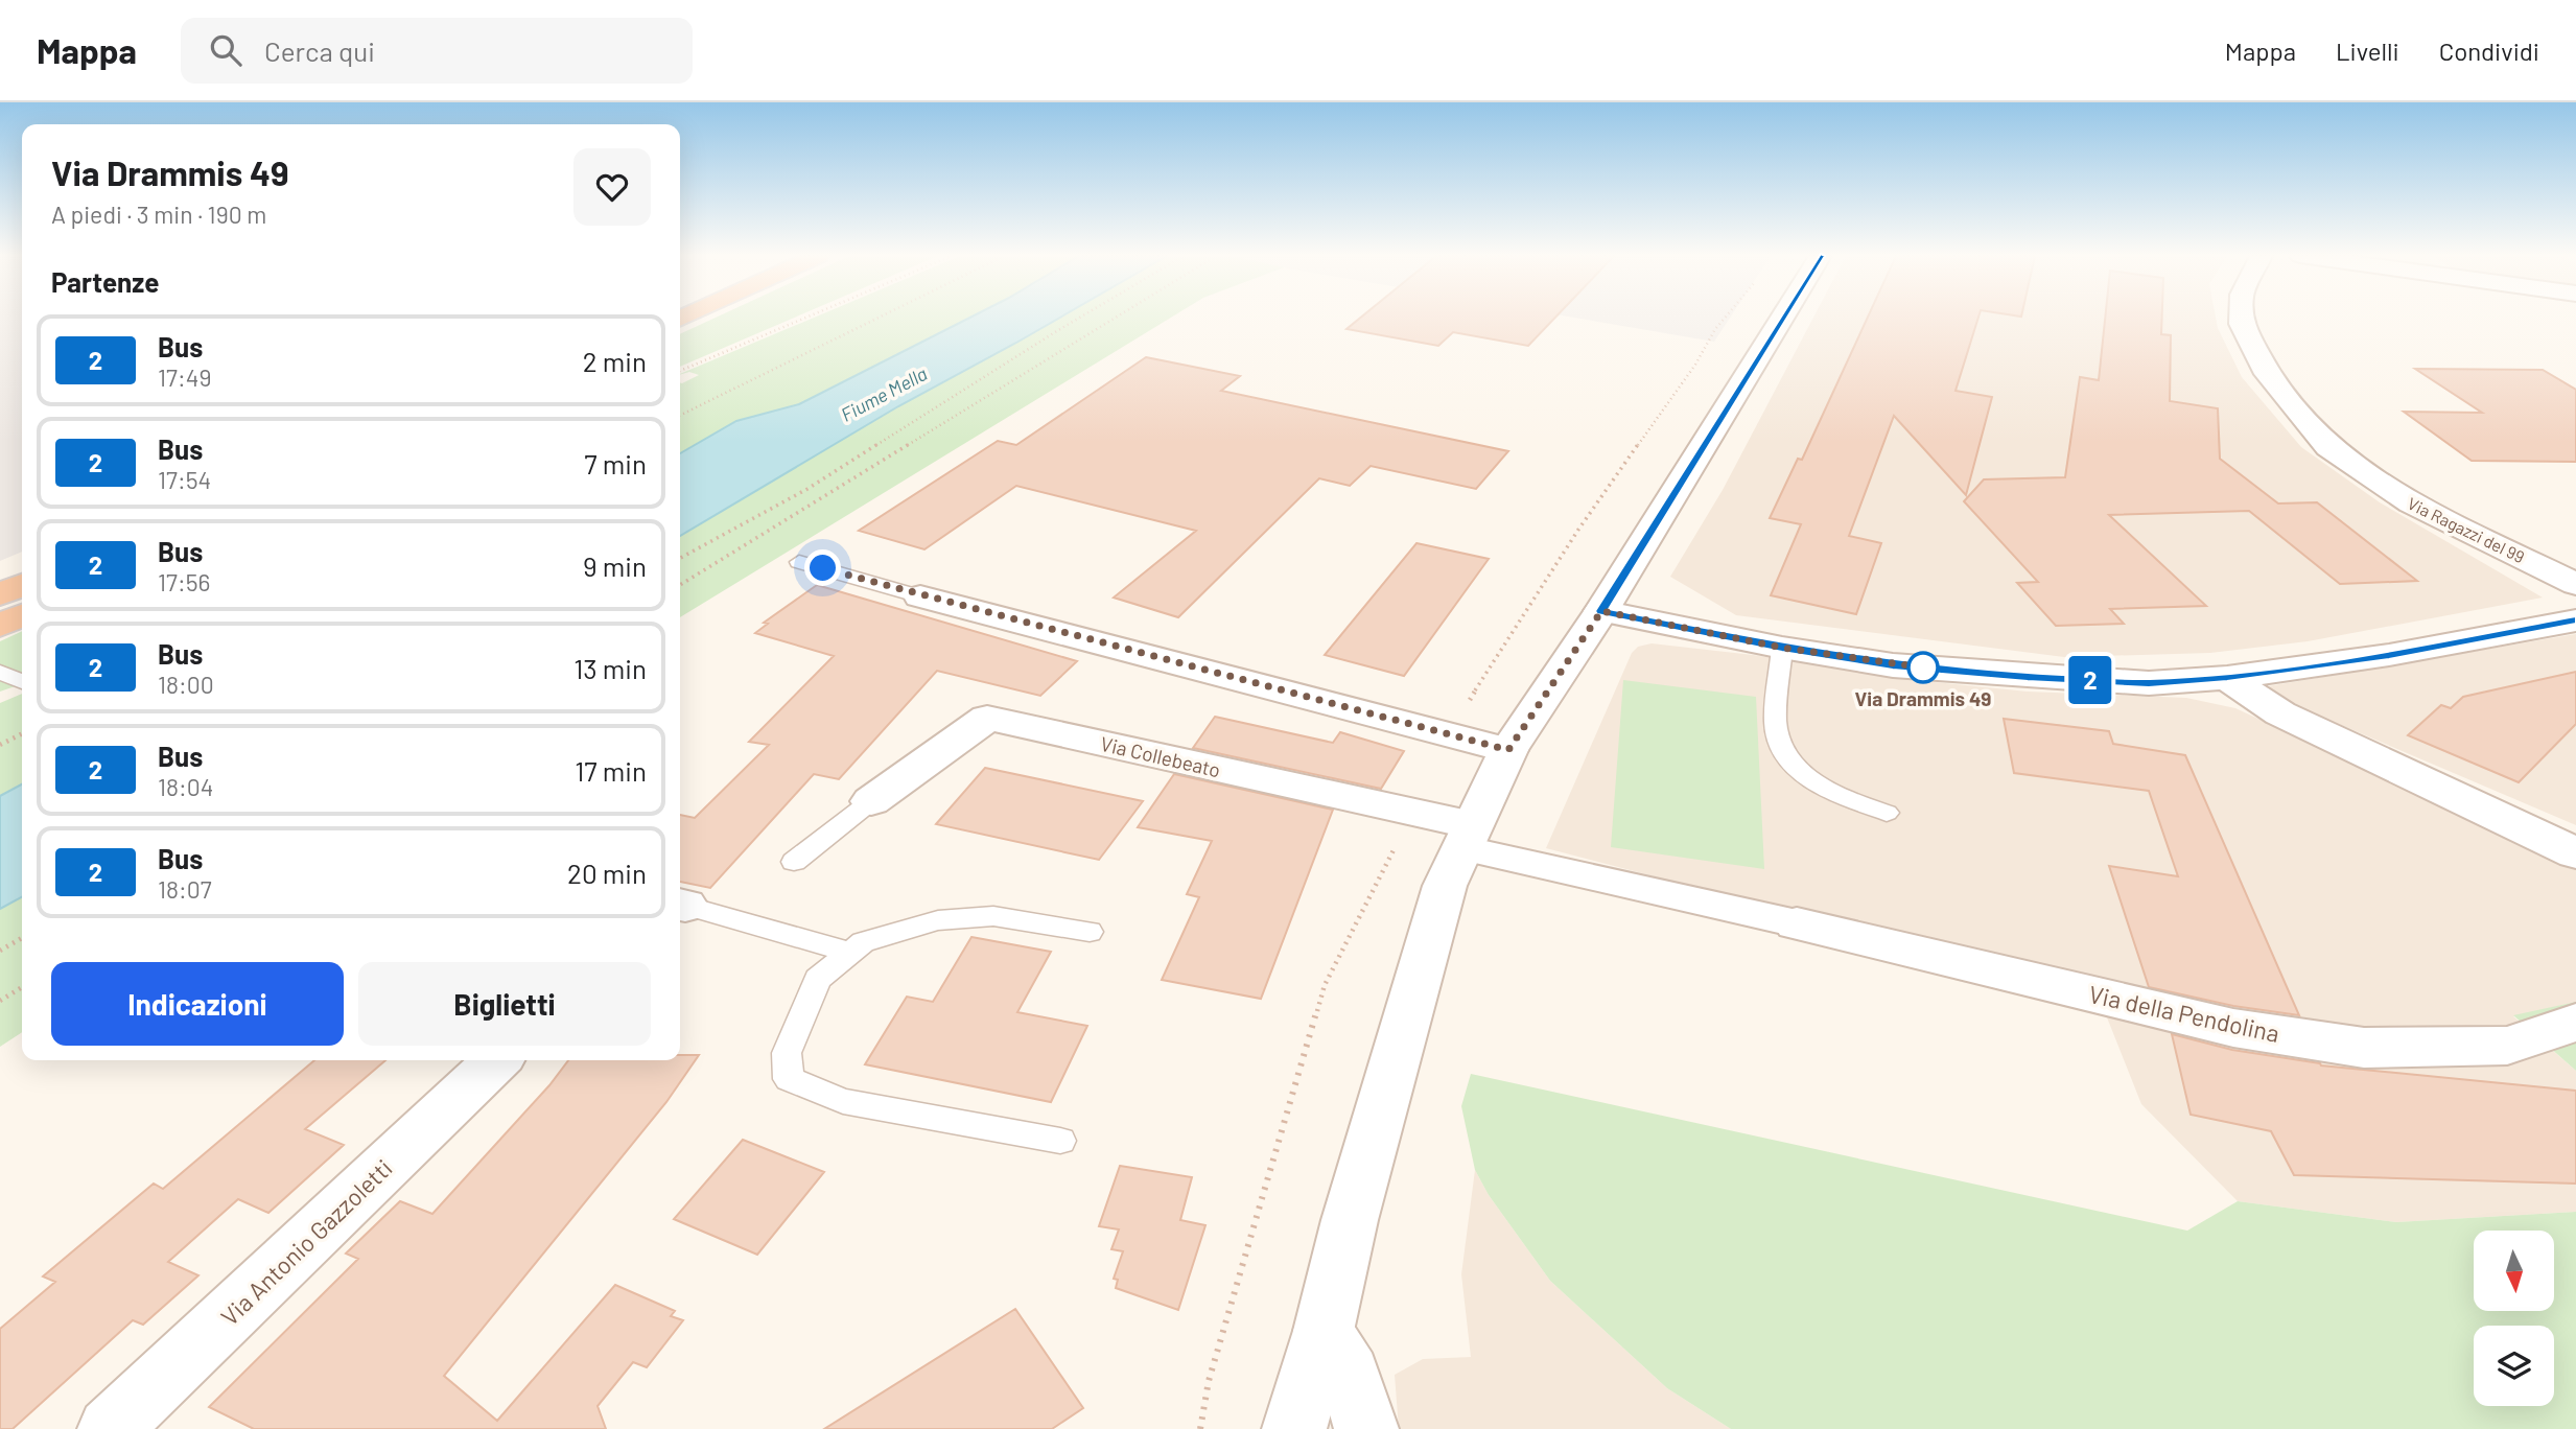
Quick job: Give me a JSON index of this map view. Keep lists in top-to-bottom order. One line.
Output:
{"streets":{"street":["Via Ragazzi del 99","Via Collebeato","Via della Pendolina","Via Antonio Gazzoletti"]},"water":["Fiume Mella"],"places":["Via Drammis 49"],"lines":["bus line 2"],"north":"bottom","page":{"header":"Mappa","search":"Cerca qui","nav":["Mappa","Livelli","Condividi"],"on_map":"2","heading":[["Via Drammis 49","A piedi · 3 min · 190 m"],"Partenze"],"list":[{"mark":"2","name":"Bus","note":"17:49","value":"2 min"},{"mark":"2","name":"Bus","note":"17:54","value":"7 min"},{"mark":"2","name":"Bus","note":"17:56","value":"9 min"},{"mark":"2","name":"Bus","note":"18:00","value":"13 min"},{"mark":"2","name":"Bus","note":"18:04","value":"17 min"},{"mark":"2","name":"Bus","note":"18:07","value":"20 min"}],"buttons":["Indicazioni","Biglietti"]}}
